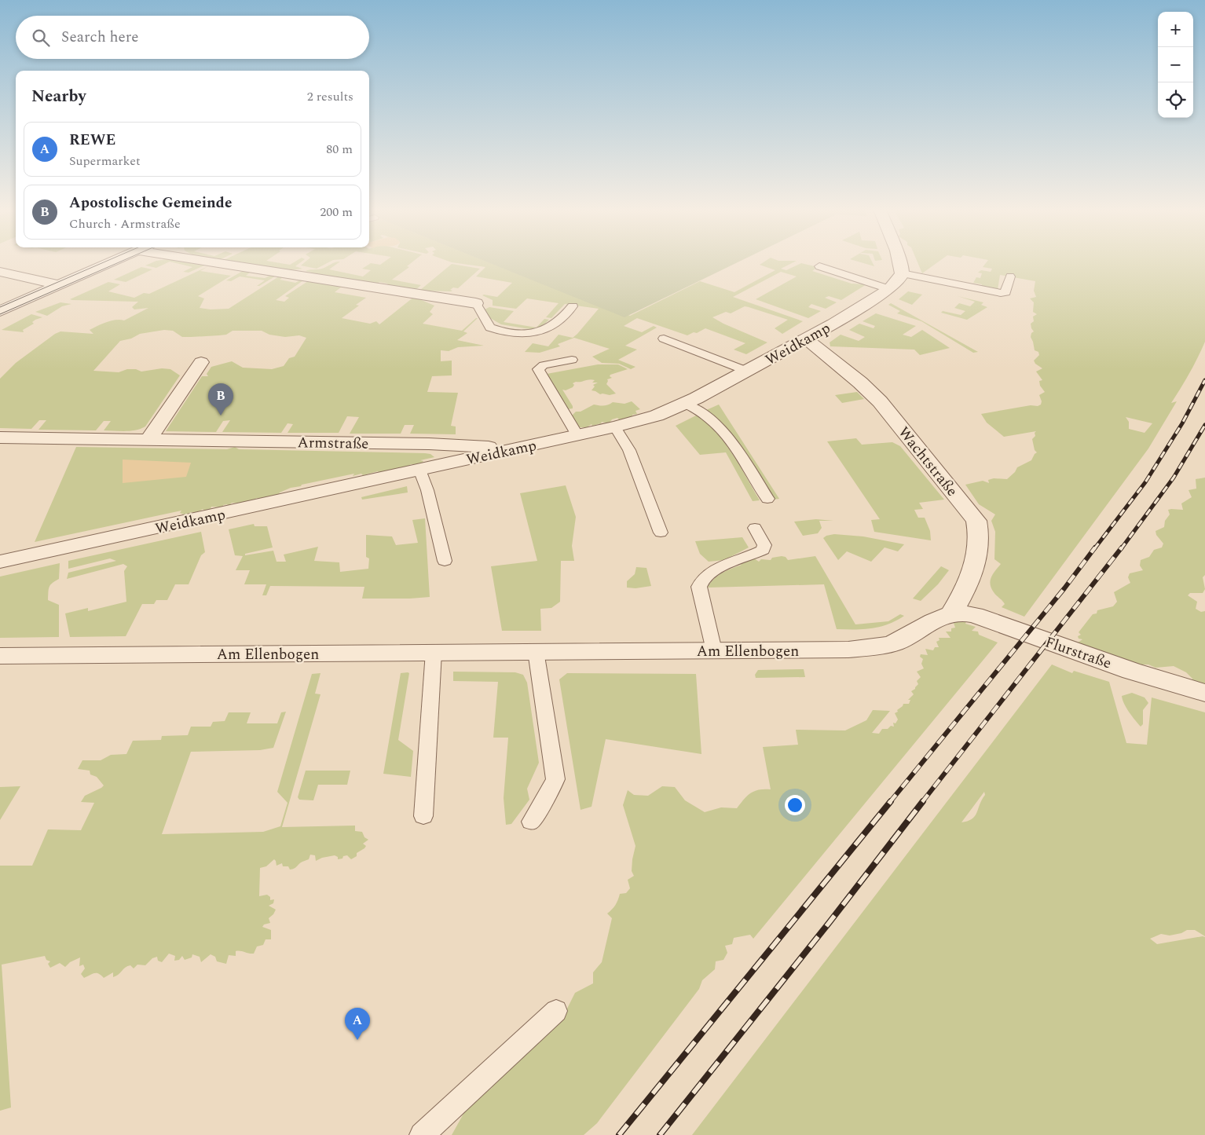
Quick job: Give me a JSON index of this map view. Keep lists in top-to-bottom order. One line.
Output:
{"streets":{"street":["Weidkamp","Armstraße","Wachtstraße","Am Ellenbogen","Flurstraße"]},"crossings":[["Weidkamp","Armstraße"],["Weidkamp","Wachtstraße"],["Wachtstraße","Am Ellenbogen"],["Wachtstraße","Flurstraße"],["Am Ellenbogen","Flurstraße"]],"page":{"map_buttons":["+","−"],"search":"Search here","heading":["Nearby","2 results"],"list":[{"mark":"A","name":"REWE","note":"Supermarket","value":"80 m"},{"mark":"B","name":"Apostolische Gemeinde","note":"Church · Armstraße","value":"200 m"}],"pins":["B","A"]}}
